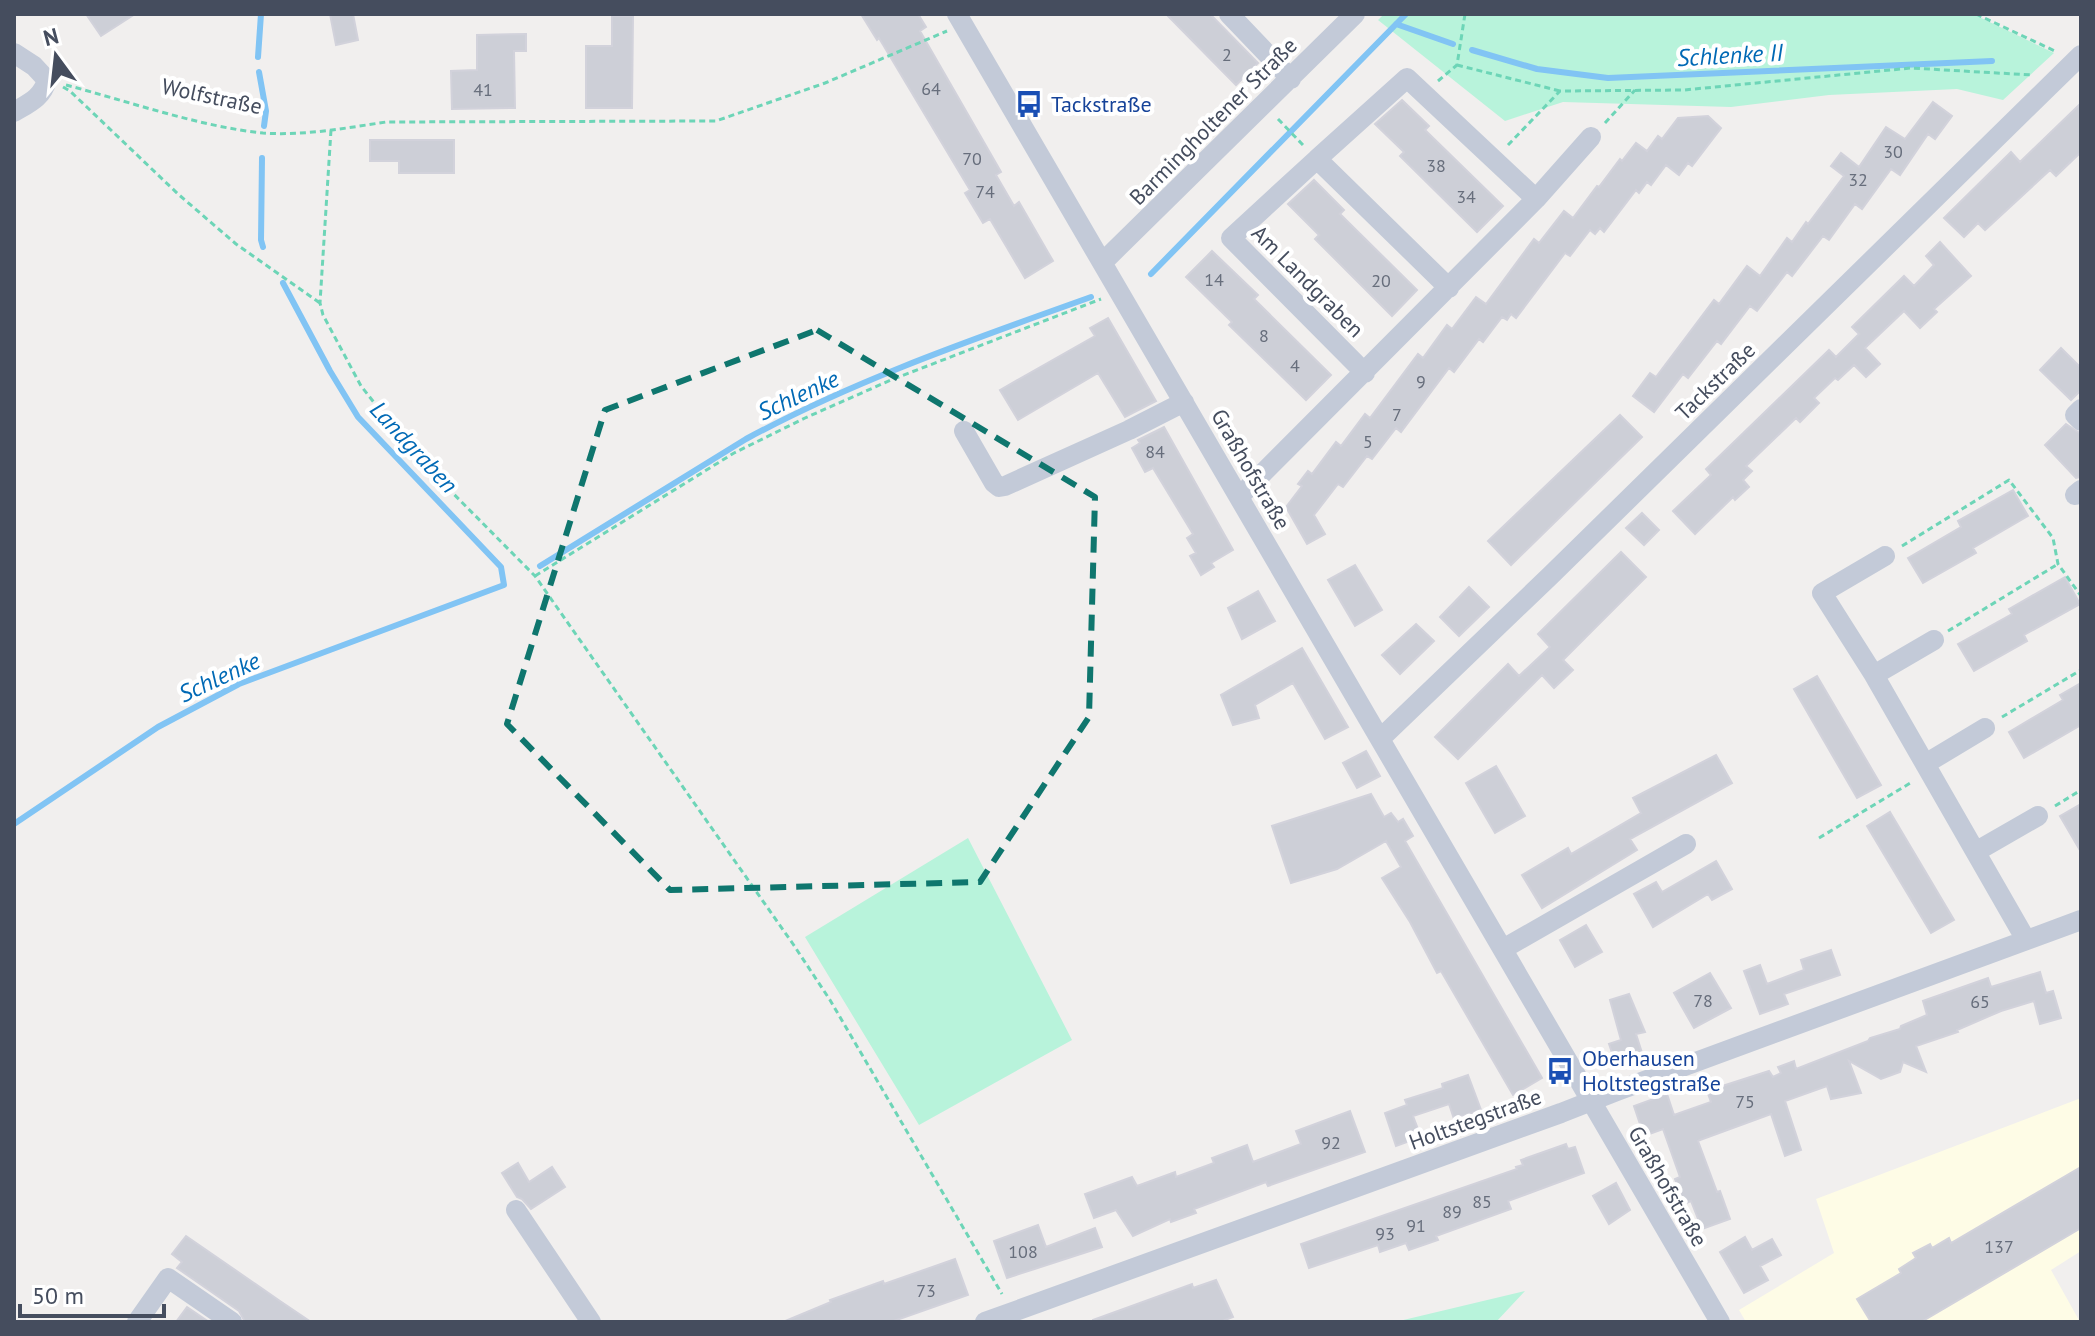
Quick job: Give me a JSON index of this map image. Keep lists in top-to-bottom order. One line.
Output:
{"streets":{"street":["Barmingholtener Straße","Am Landgraben","Tackstraße","Graßhofstraße","Holtstegstraße"],"path":["Wolfstraße"]},"crossings":[["Wolfstraße","Graßhofstraße"],["Barmingholtener Straße","Graßhofstraße"],["Am Landgraben","Graßhofstraße"],["Tackstraße","Graßhofstraße"],["Graßhofstraße","Holtstegstraße"]],"water":["Schlenke II","Schlenke","Landgraben"],"places":{"bus stop":["Tackstraße","Oberhausen Holtstegstraße"]},"house_numbers":["2","64","41","30","70","38","32","74","34","14","20","8","4","9","7","5","84","78","65","75","92","85","89","91","93","137","108","73"],"scale_bar":"50 m","north":"top"}
